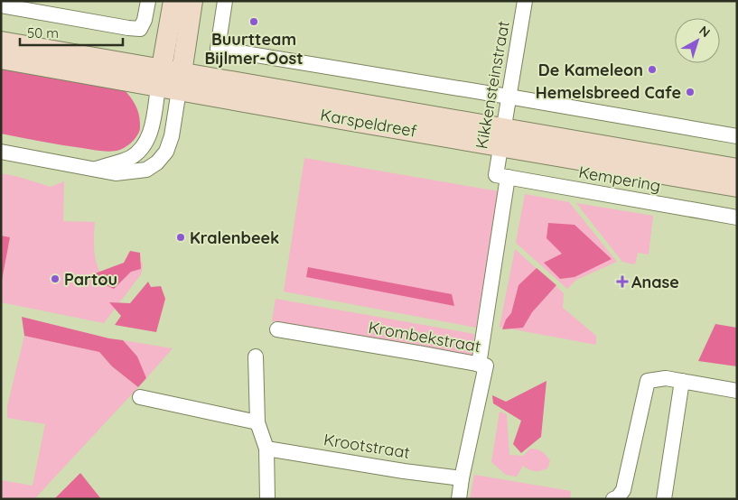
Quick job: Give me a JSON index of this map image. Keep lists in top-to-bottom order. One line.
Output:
{"streets":{"street":["Kikkensteinstraat","Karspeldreef","Kempering","Krombekstraat","Krootstraat"]},"crossings":[["Kikkensteinstraat","Karspeldreef"],["Kikkensteinstraat","Kempering"],["Kikkensteinstraat","Krombekstraat"],["Krombekstraat","Krootstraat"]],"places":{"other":["Buurtteam Bijlmer-Oost","De Kameleon","Hemelsbreed Cafe","Kralenbeek","Partou"],"health":["Anase"]},"scale_bar":"50 m","north":"top right"}
